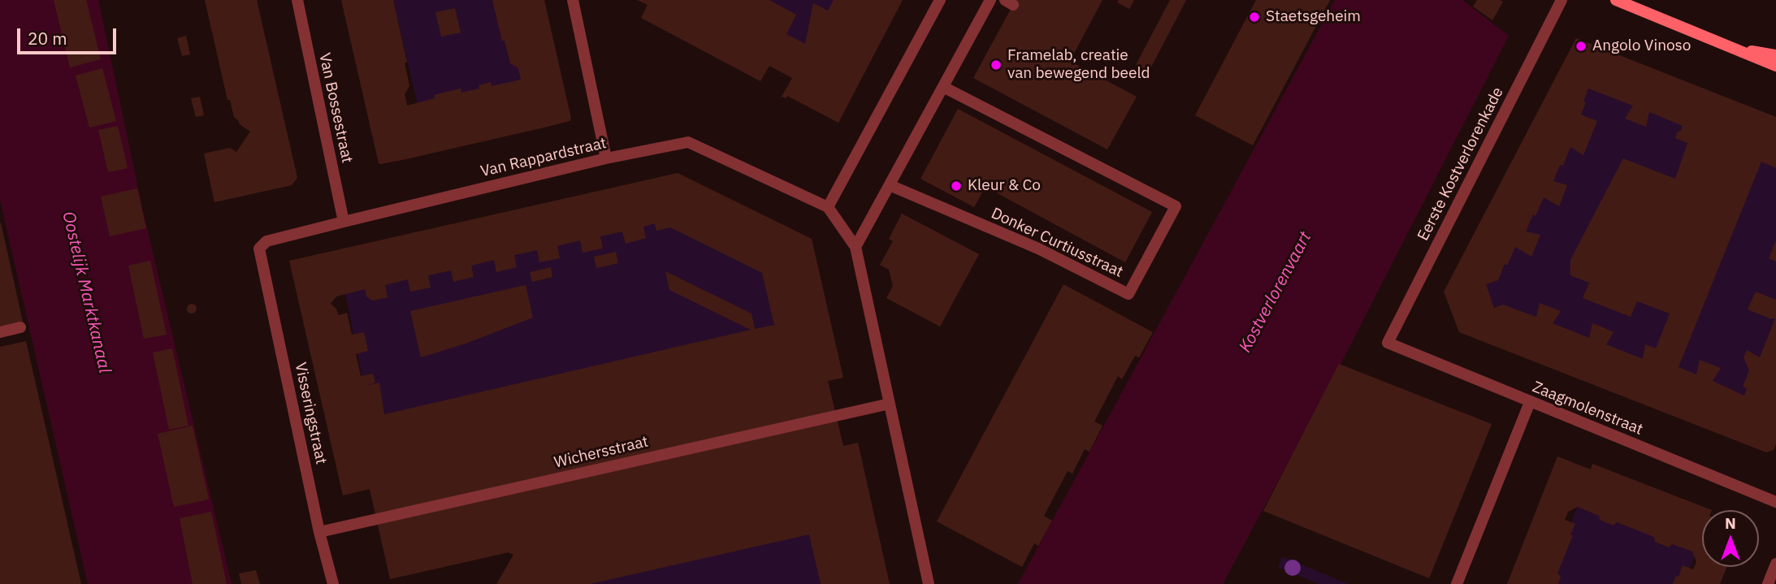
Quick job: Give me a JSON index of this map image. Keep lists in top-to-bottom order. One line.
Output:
{"streets":{"street":["Van Bossestraat","Van Rappardstraat","Eerste Kostverlorenkade","Donker Curtiusstraat","Zaagmolenstraat","Visseringstraat","Wichersstraat"]},"crossings":[["Van Bossestraat","Van Rappardstraat"],["Van Rappardstraat","Visseringstraat"],["Eerste Kostverlorenkade","Zaagmolenstraat"],["Visseringstraat","Wichersstraat"]],"water":["Oostelijk Marktkanaal","Kostverlorenvaart"],"places":["Staetsgeheim","Angolo Vinoso","Framelab, creatie van bewegend beeld","Kleur & Co"],"scale_bar":"20 m","north":"top"}
